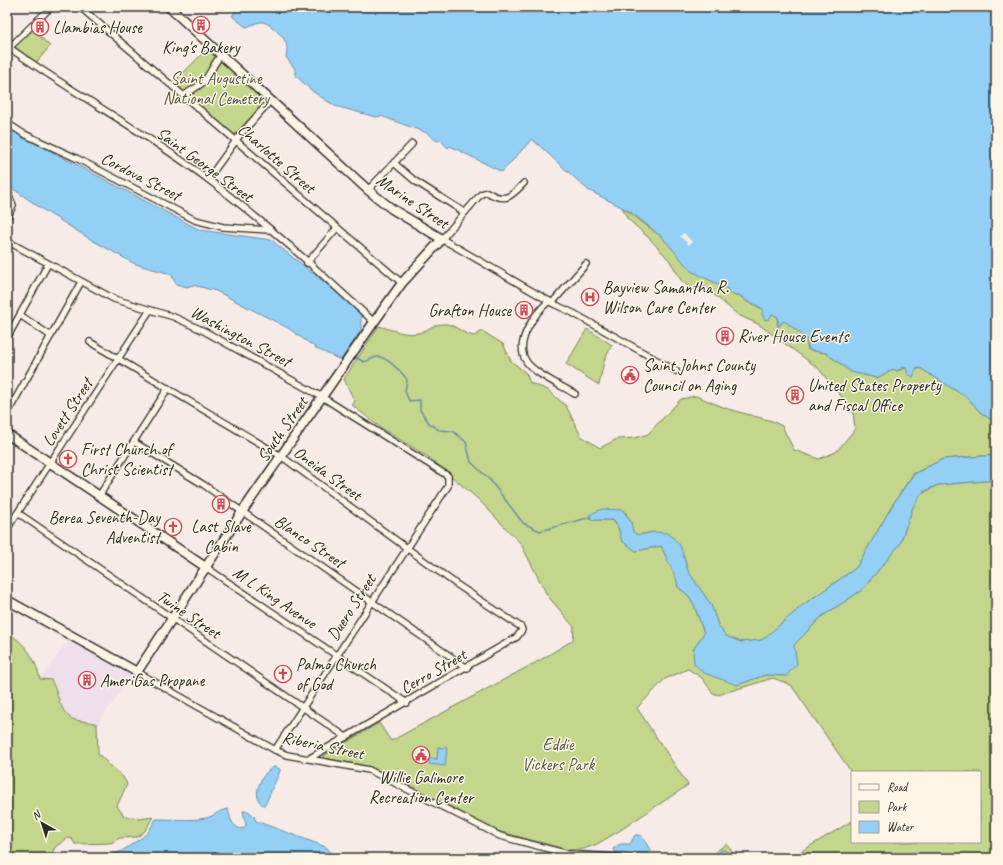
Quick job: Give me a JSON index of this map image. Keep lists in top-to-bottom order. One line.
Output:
{"streets":{"street":["Charlotte Street","Saint George Street","Cordova Street","Marine Street","Washington Street","Lovett Street","South Street","Oneida Street","Blanco Street","M L King Avenue","Duero Street","Twine Street","Cerro Street","Riberia Street"]},"crossings":[["Charlotte Street","South Street"],["Saint George Street","Cordova Street"],["Saint George Street","South Street"],["Marine Street","South Street"],["Washington Street","Lovett Street"],["Washington Street","South Street"],["Washington Street","Duero Street"],["Lovett Street","Oneida Street"],["Lovett Street","Twine Street"],["South Street","Oneida Street"],["South Street","Blanco Street"],["South Street","M L King Avenue"],["South Street","Twine Street"],["South Street","Riberia Street"],["Oneida Street","Duero Street"],["Oneida Street","Cerro Street"],["Blanco Street","Duero Street"],["Blanco Street","Cerro Street"],["M L King Avenue","Duero Street"],["M L King Avenue","Cerro Street"],["Duero Street","Twine Street"],["Duero Street","Riberia Street"],["Twine Street","Cerro Street"],["Cerro Street","Riberia Street"]],"parks":["Saint Augustine National Cemetery","Eddie Vickers Park"],"places":{"building":["King's Bakery","Llambias House","Grafton House","River House Events","United States Property and Fiscal Office","Last Slave Cabin","AmeriGas Propane"],"hospital":["Bayview Samantha R. Wilson Care Center"],"public building":["Saint Johns County Council on Aging","Willie Galimore Recreation Center"],"church":["First Church of Christ Scientist","Berea Seventh-Day Adventist","Palmo Church of God"]},"legend":["Road","Park","Water"],"north":"top left"}
